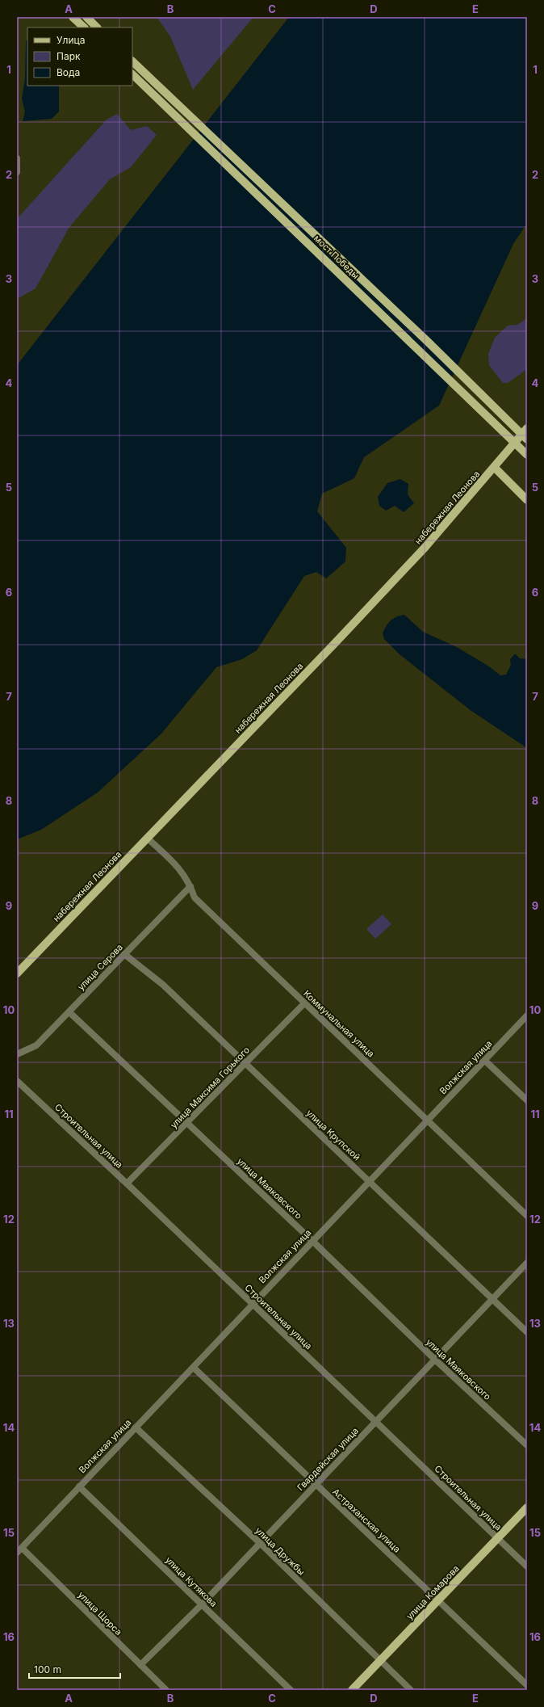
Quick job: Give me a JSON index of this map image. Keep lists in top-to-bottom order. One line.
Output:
{"streets":{"main road":["мост Победы","набережная Леонова","улица Комарова"],"street":["улица Серова","Коммунальная улица","Волжская улица","улица Максима Горького","улица Крупской","Строительная улица","улица Маяковского","Гвардейская улица","Астраханская улица","улица Дружбы","улица Кутякова","улица Щорса"]},"crossings":[["набережная Леонова","Коммунальная улица"],["улица Серова","Коммунальная улица"],["улица Серова","улица Крупской"],["улица Серова","улица Маяковского"],["Коммунальная улица","Волжская улица"],["Коммунальная улица","улица Максима Горького"],["Волжская улица","улица Крупской"],["Волжская улица","Строительная улица"],["Волжская улица","улица Маяковского"],["Волжская улица","Астраханская улица"],["Волжская улица","улица Дружбы"],["Волжская улица","улица Кутякова"],["Волжская улица","улица Щорса"],["улица Максима Горького","улица Крупской"],["улица Максима Горького","Строительная улица"],["улица Максима Горького","улица Маяковского"],["улица Крупской","Гвардейская улица"],["Строительная улица","Гвардейская улица"],["Строительная улица","улица Комарова"],["улица Маяковского","Гвардейская улица"],["Гвардейская улица","Астраханская улица"],["Гвардейская улица","улица Дружбы"],["Гвардейская улица","улица Кутякова"],["Гвардейская улица","улица Щорса"],["Астраханская улица","улица Комарова"],["улица Дружбы","улица Комарова"]],"legend":["Улица","Парк","Вода"],"scale_bar":"100 m","grid":{"columns":["A","B","C","D","E"],"rows":["1","2","3","4","5","6","7","8","9","10","11","12","13","14","15","16"]}}
